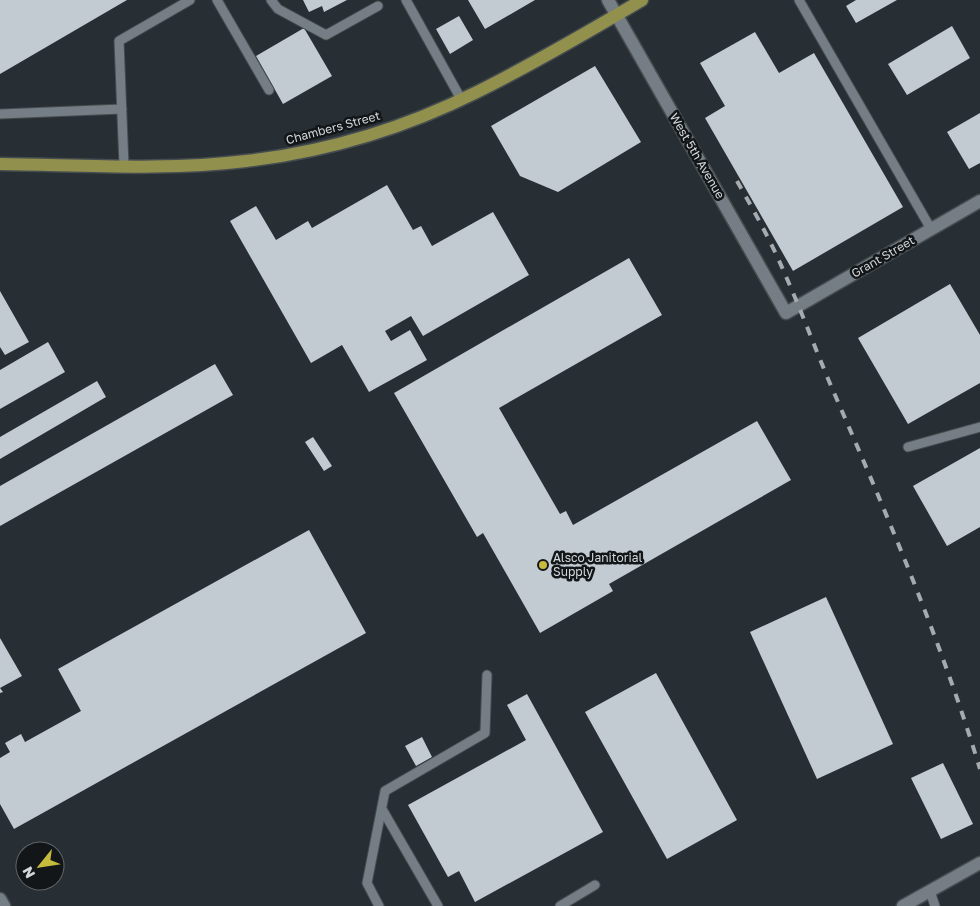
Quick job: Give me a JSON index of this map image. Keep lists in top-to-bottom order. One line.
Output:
{"streets":{"main road":["Chambers Street"],"street":["West 5th Avenue","Grant Street"]},"crossings":[["Chambers Street","West 5th Avenue"],["West 5th Avenue","Grant Street"]],"places":["Alsco Janitorial Supply"],"north":"bottom left"}
